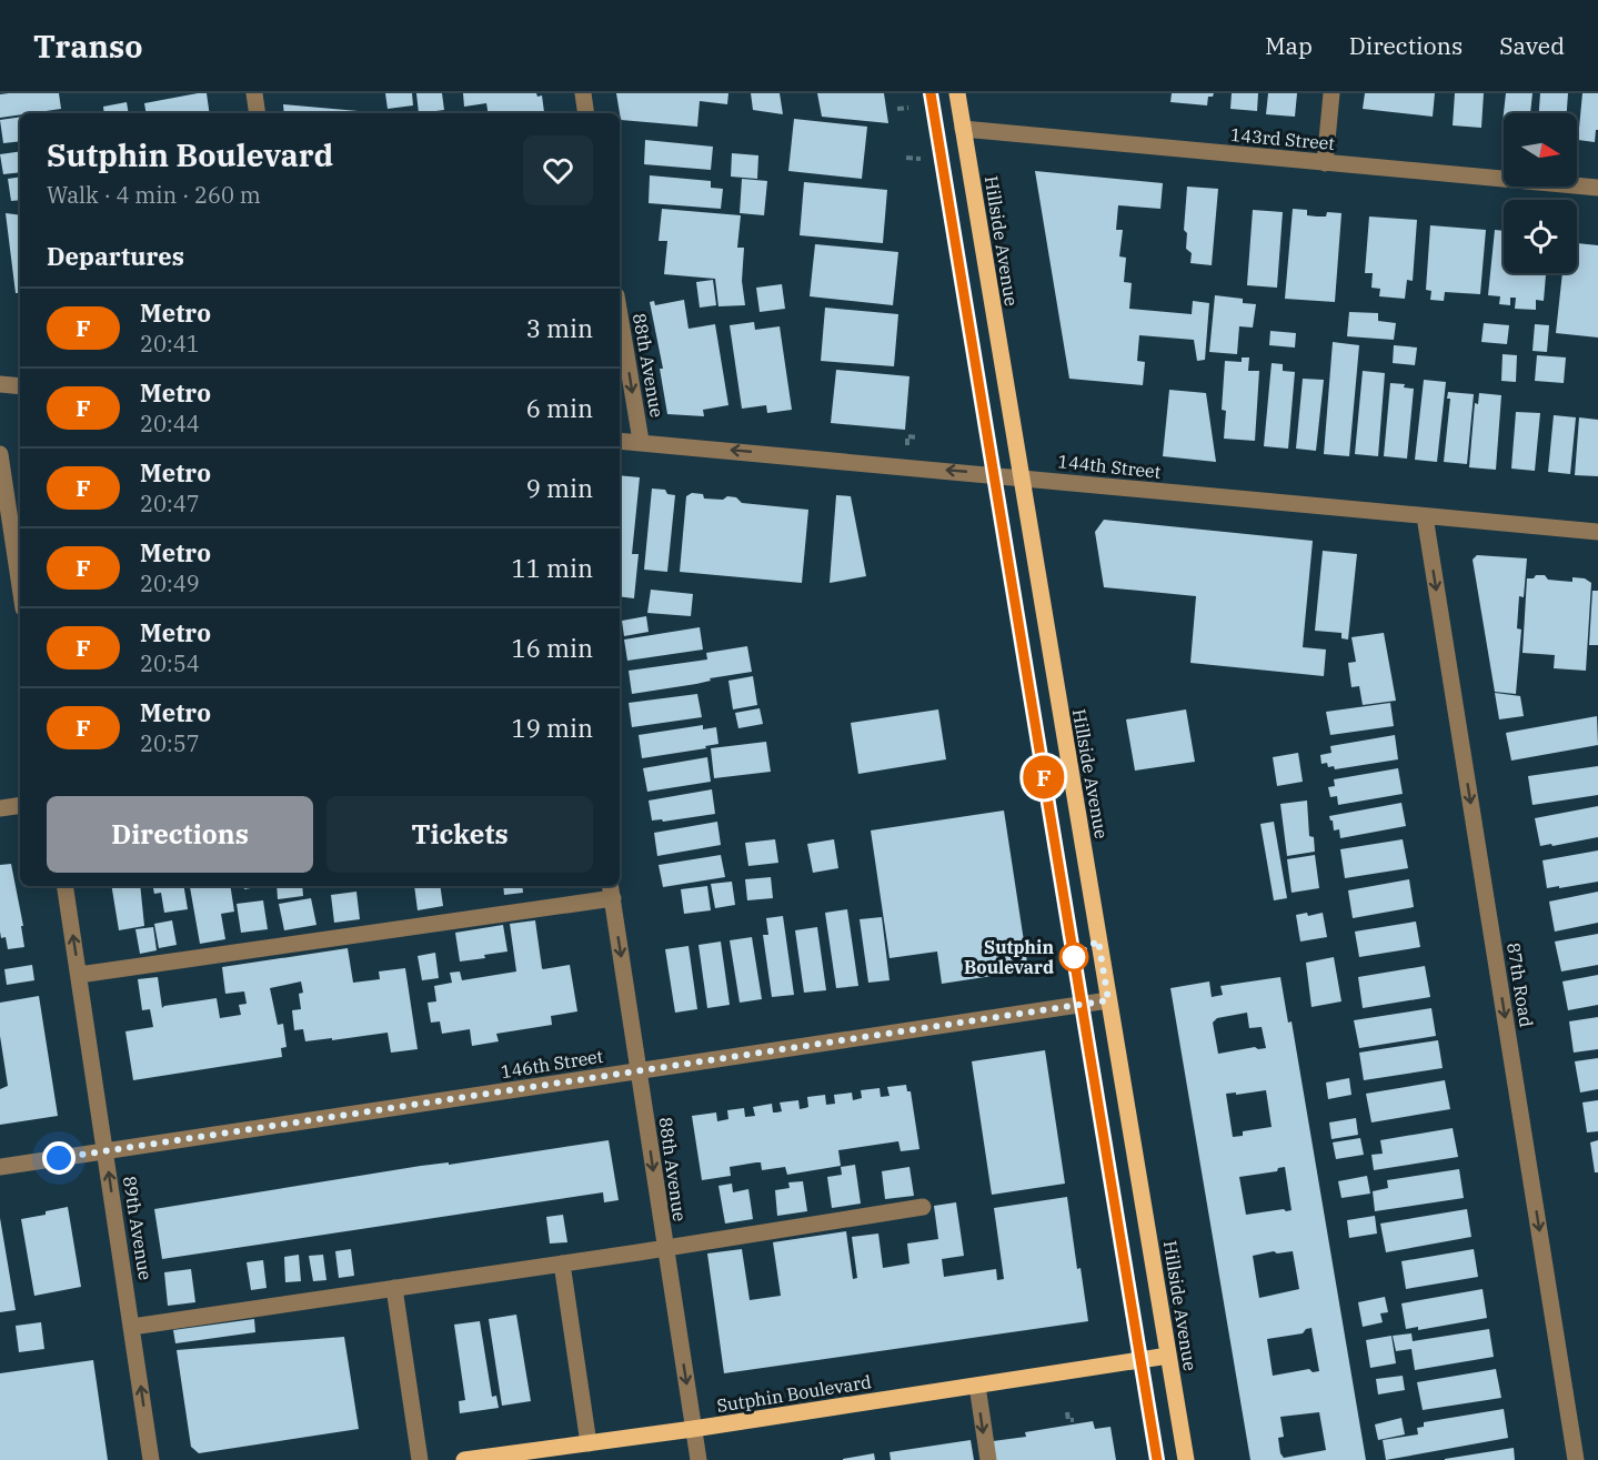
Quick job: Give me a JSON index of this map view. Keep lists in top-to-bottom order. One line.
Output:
{"streets":{"main road":["Hillside Avenue","Sutphin Boulevard"],"street":["143rd Street","88th Avenue","144th Street","87th Road","146th Street","89th Avenue"]},"crossings":[["143rd Street","Hillside Avenue"],["Hillside Avenue","144th Street"],["Hillside Avenue","146th Street"],["Hillside Avenue","Sutphin Boulevard"],["88th Avenue","144th Street"],["88th Avenue","146th Street"],["88th Avenue","Sutphin Boulevard"],["144th Street","87th Road"],["146th Street","89th Avenue"]],"one_way":["88th Avenue","144th Street","87th Road","89th Avenue"],"places":["Sutphin Boulevard"],"lines":["metro line F"],"north":"right","page":{"header":"Transo","nav":["Map","Directions","Saved"],"on_map":"F","heading":[["Sutphin Boulevard","Walk · 4 min · 260 m"],"Departures"],"list":[{"mark":"F","name":"Metro","note":"20:41","value":"3 min"},{"mark":"F","name":"Metro","note":"20:44","value":"6 min"},{"mark":"F","name":"Metro","note":"20:47","value":"9 min"},{"mark":"F","name":"Metro","note":"20:49","value":"11 min"},{"mark":"F","name":"Metro","note":"20:54","value":"16 min"},{"mark":"F","name":"Metro","note":"20:57","value":"19 min"}],"buttons":["Directions","Tickets"]}}
